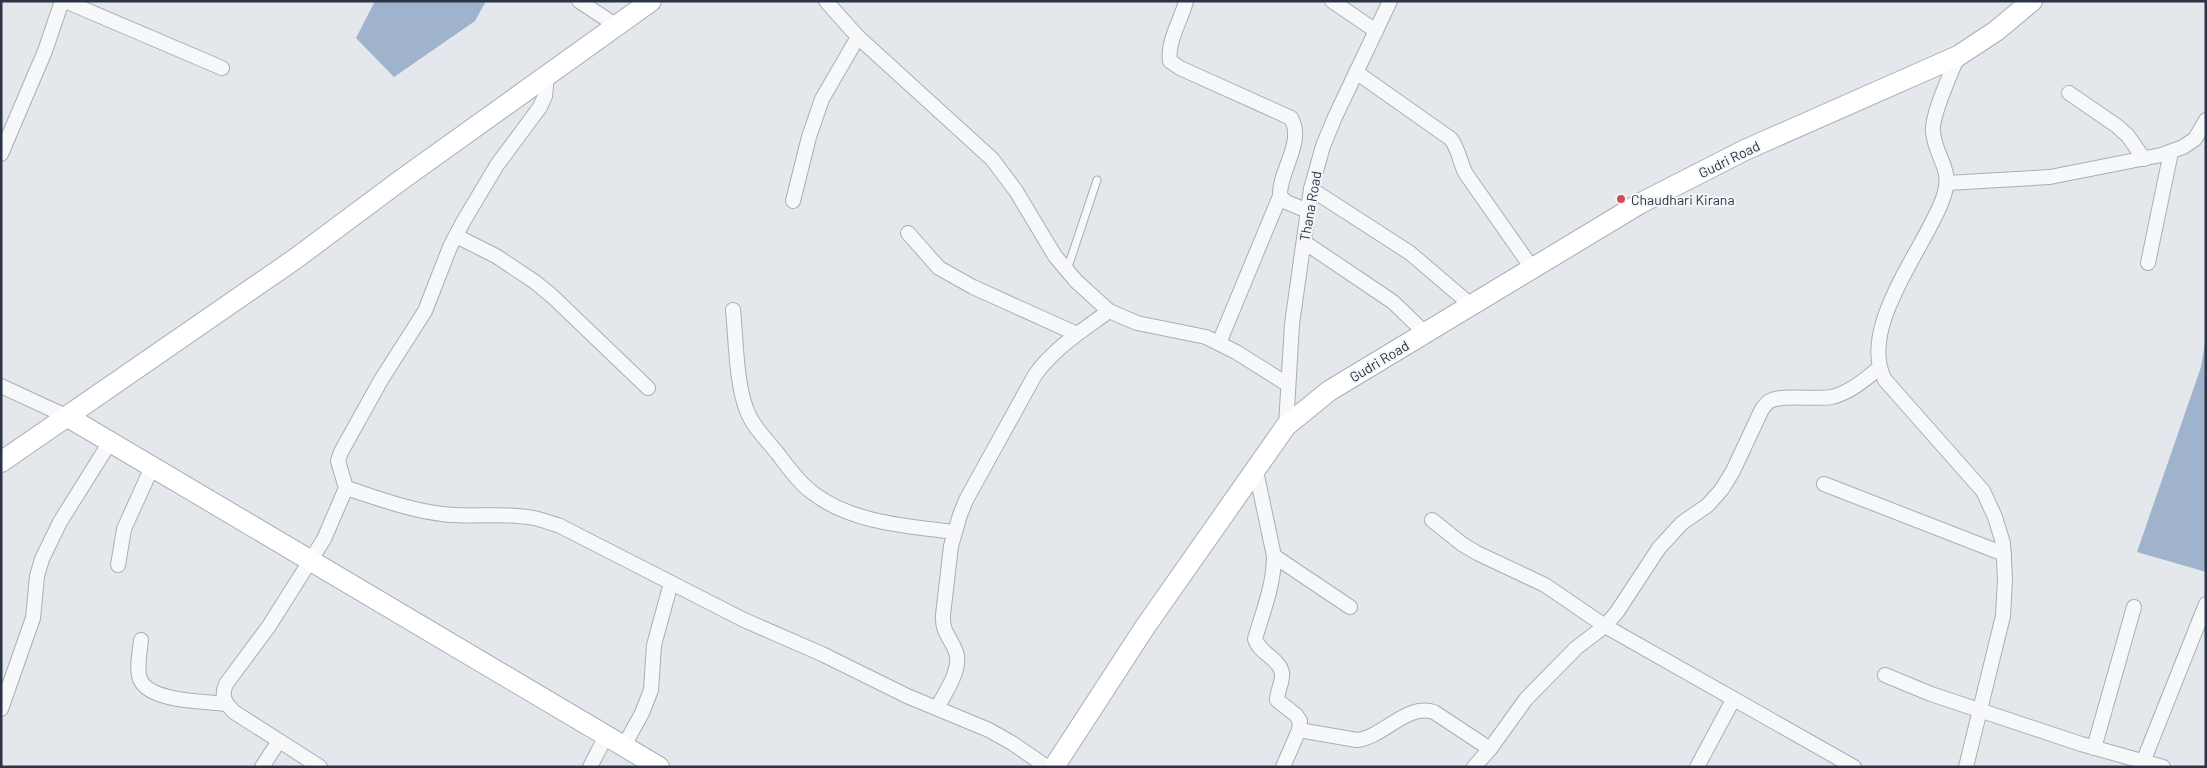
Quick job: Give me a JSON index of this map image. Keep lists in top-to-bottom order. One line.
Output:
{"streets":{"main road":["Gudri Road"],"street":["Thana Road"]},"crossings":[["Gudri Road","Thana Road"]],"places":["Chaudhari Kirana"]}
